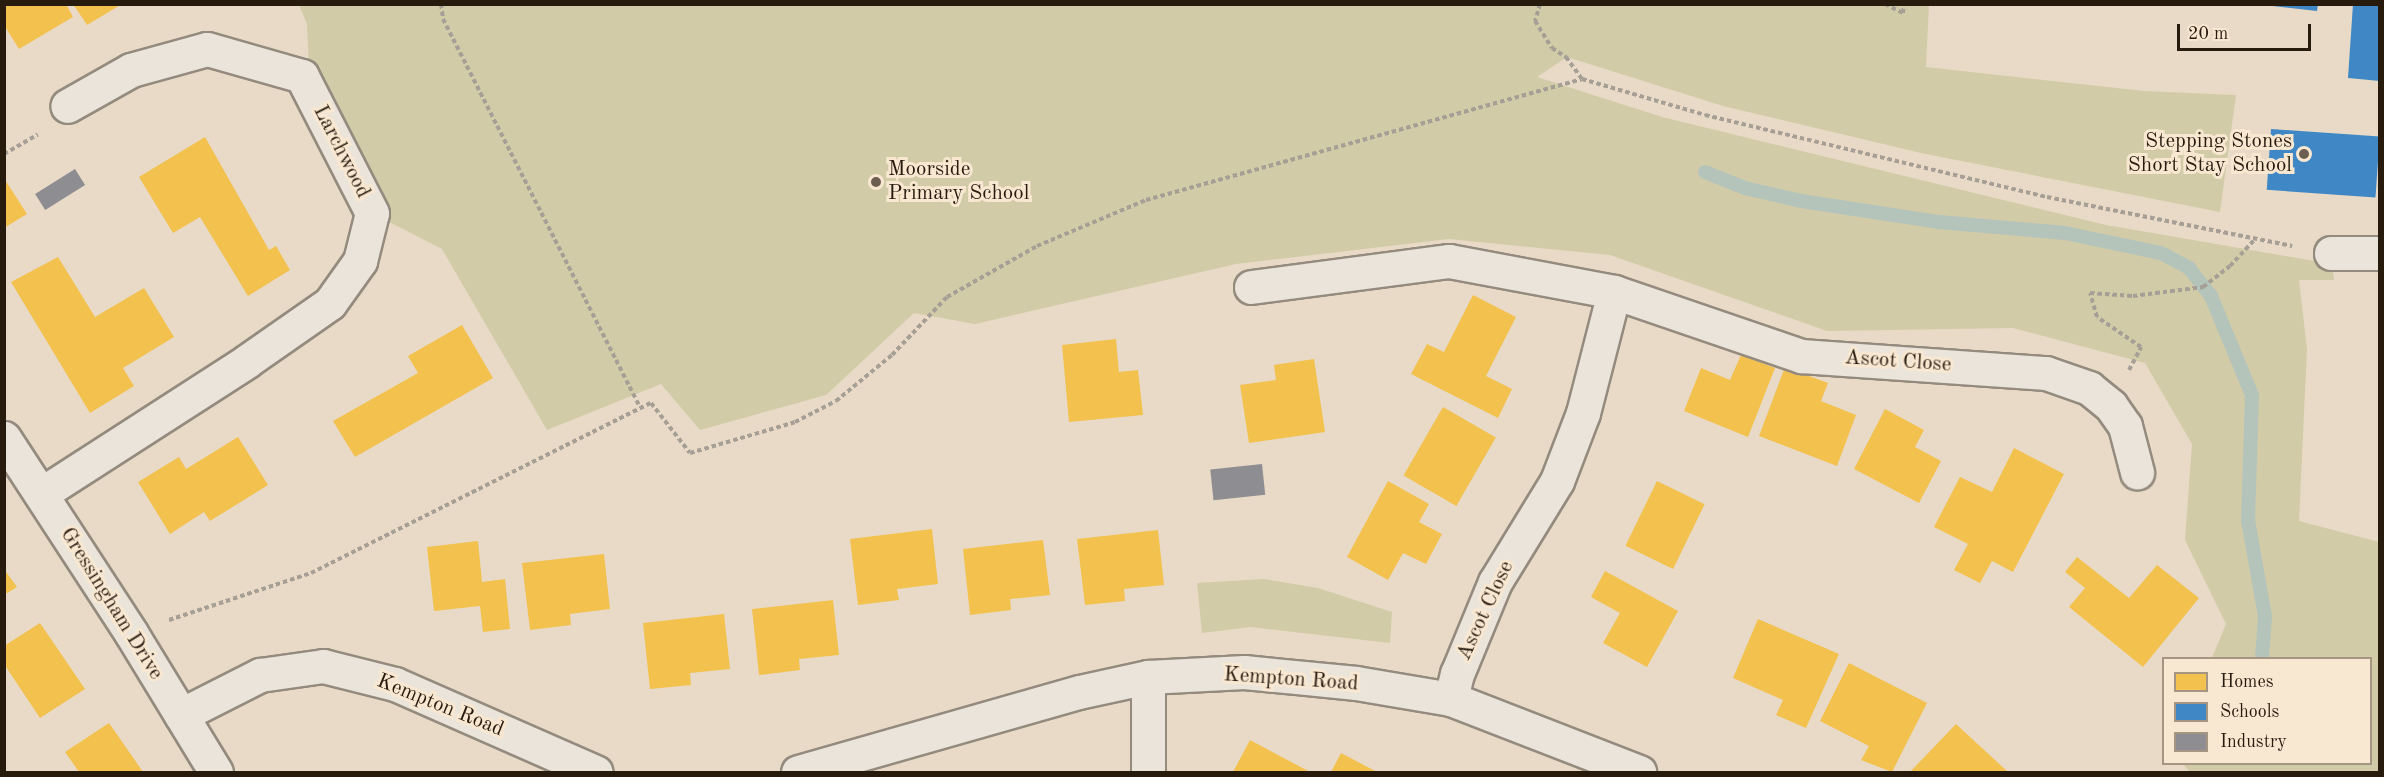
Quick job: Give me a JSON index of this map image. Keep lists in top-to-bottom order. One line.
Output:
{"streets":{"street":["Larchwood","Ascot Close","Gressingham Drive","Kempton Road"]},"crossings":[["Larchwood","Gressingham Drive"],["Ascot Close","Kempton Road"],["Gressingham Drive","Kempton Road"]],"places":["Stepping Stones Short Stay School","Moorside Primary School"],"legend":["Homes","Schools","Industry"],"scale_bar":"20 m"}
